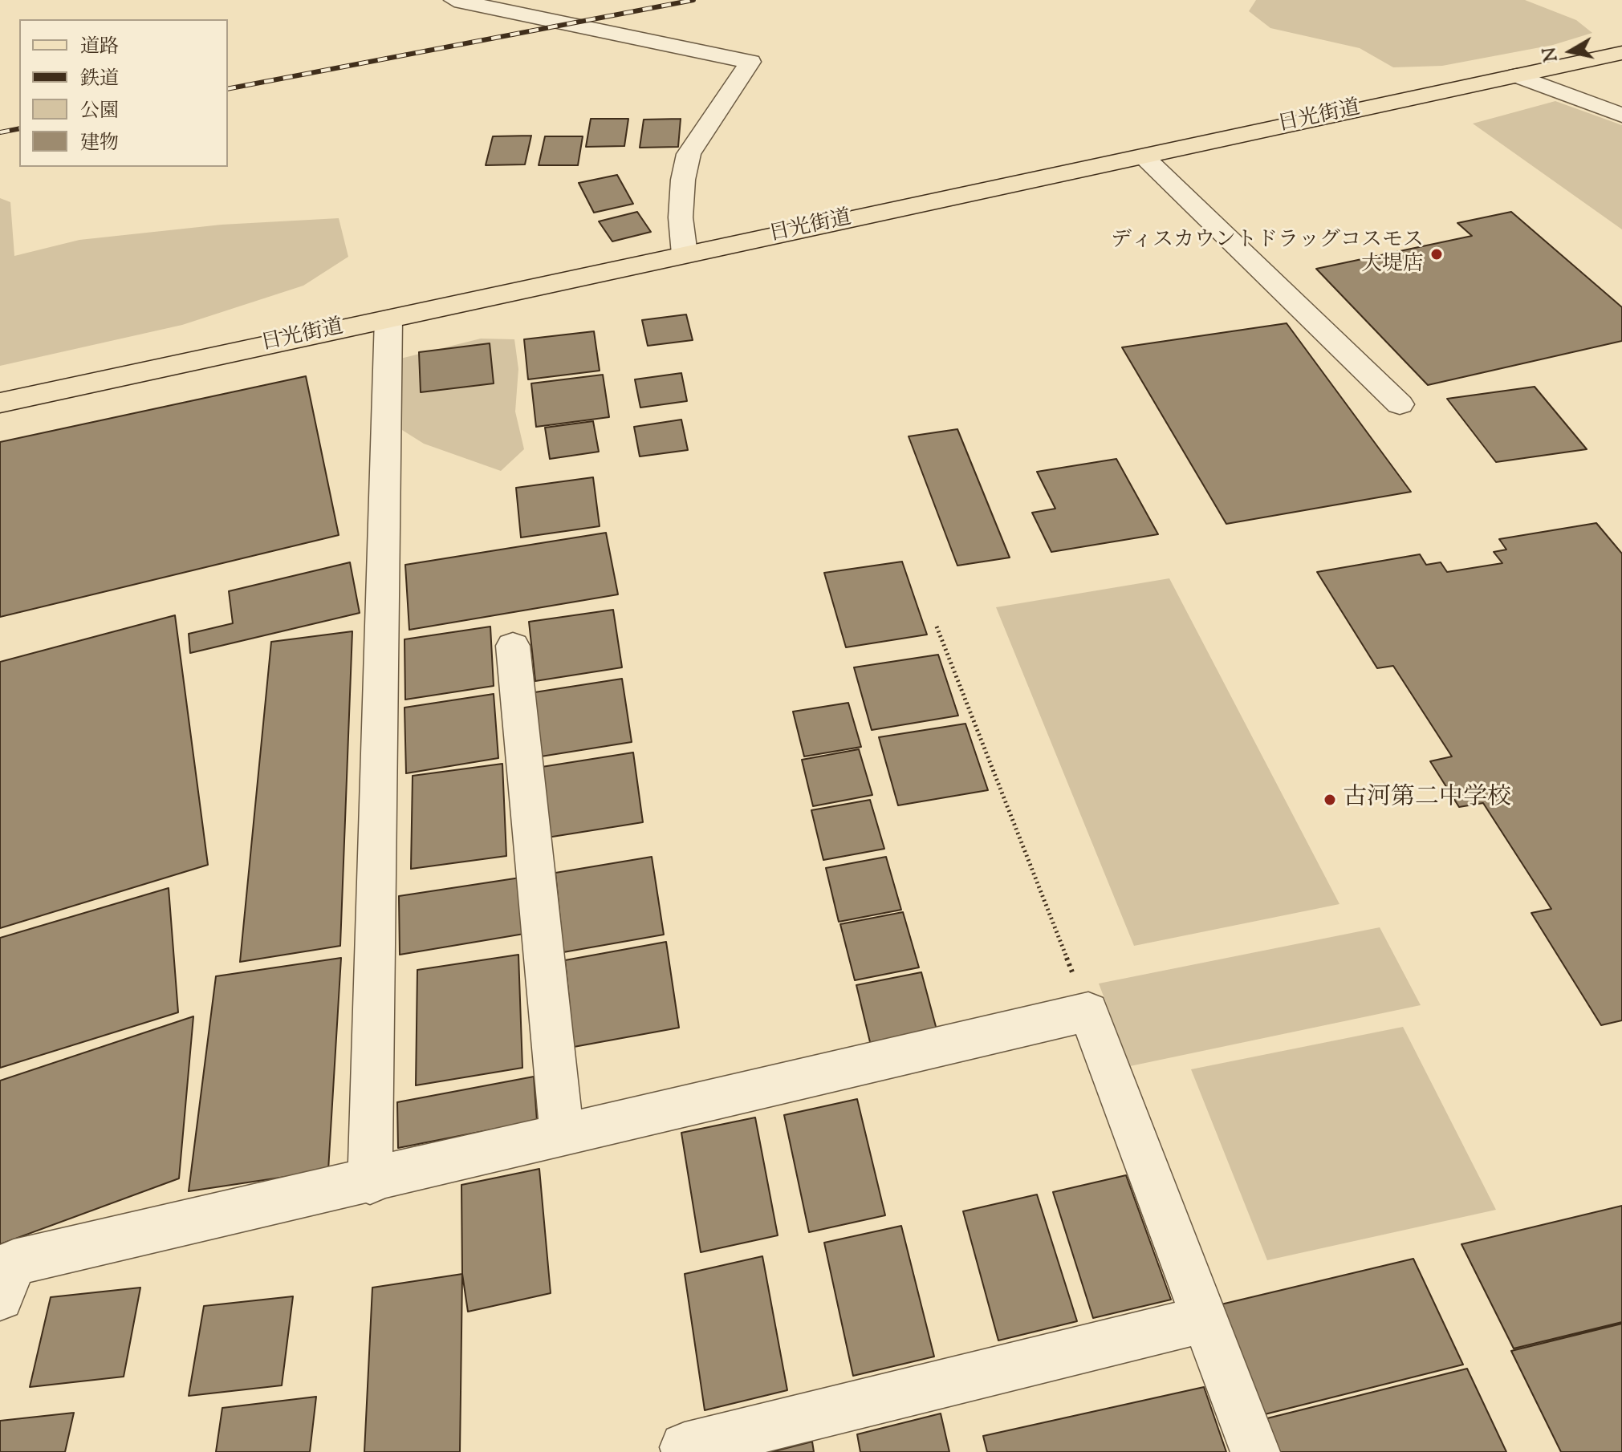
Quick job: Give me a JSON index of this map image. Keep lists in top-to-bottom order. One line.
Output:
{"streets":{"main road":["日光街道"]},"places":["ディスカウントドラッグコスモス 大堤店","古河第二中学校"],"legend":["道路","鉄道","公園","建物"],"north":"left"}
